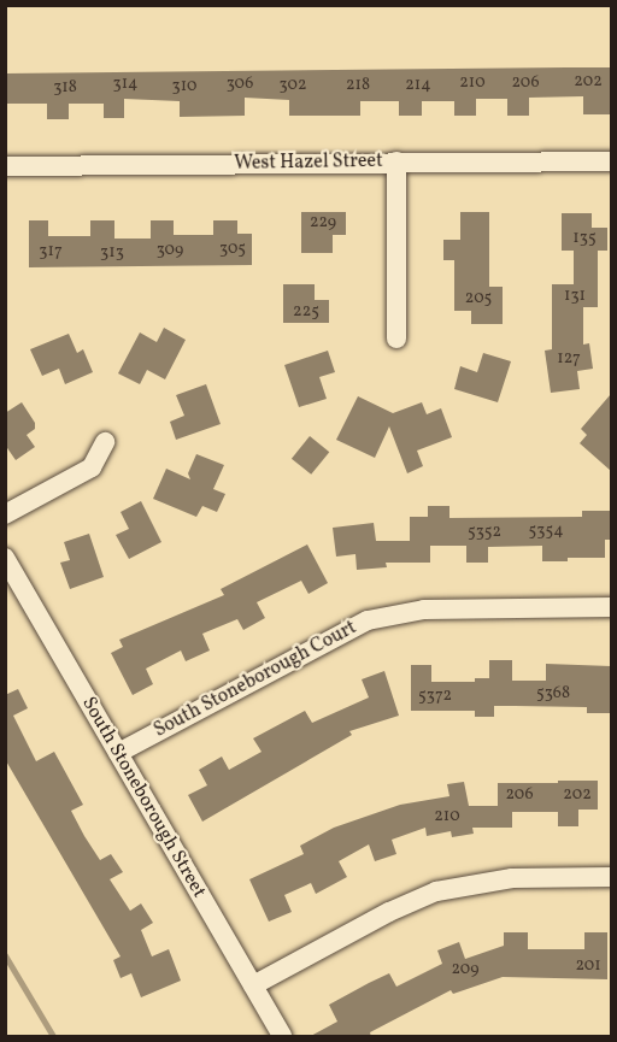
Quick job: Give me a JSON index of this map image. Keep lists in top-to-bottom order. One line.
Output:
{"streets":{"street":["West Hazel Street","South Stoneborough Court","South Stoneborough Street"]},"crossings":[["South Stoneborough Court","South Stoneborough Street"]],"house_numbers":["202","210","206","314","306","302","218","214","310","318","229","135","305","309","317","313","131","205","225","127","5354","5352","5368","5372","206","202","210","201","209"]}
